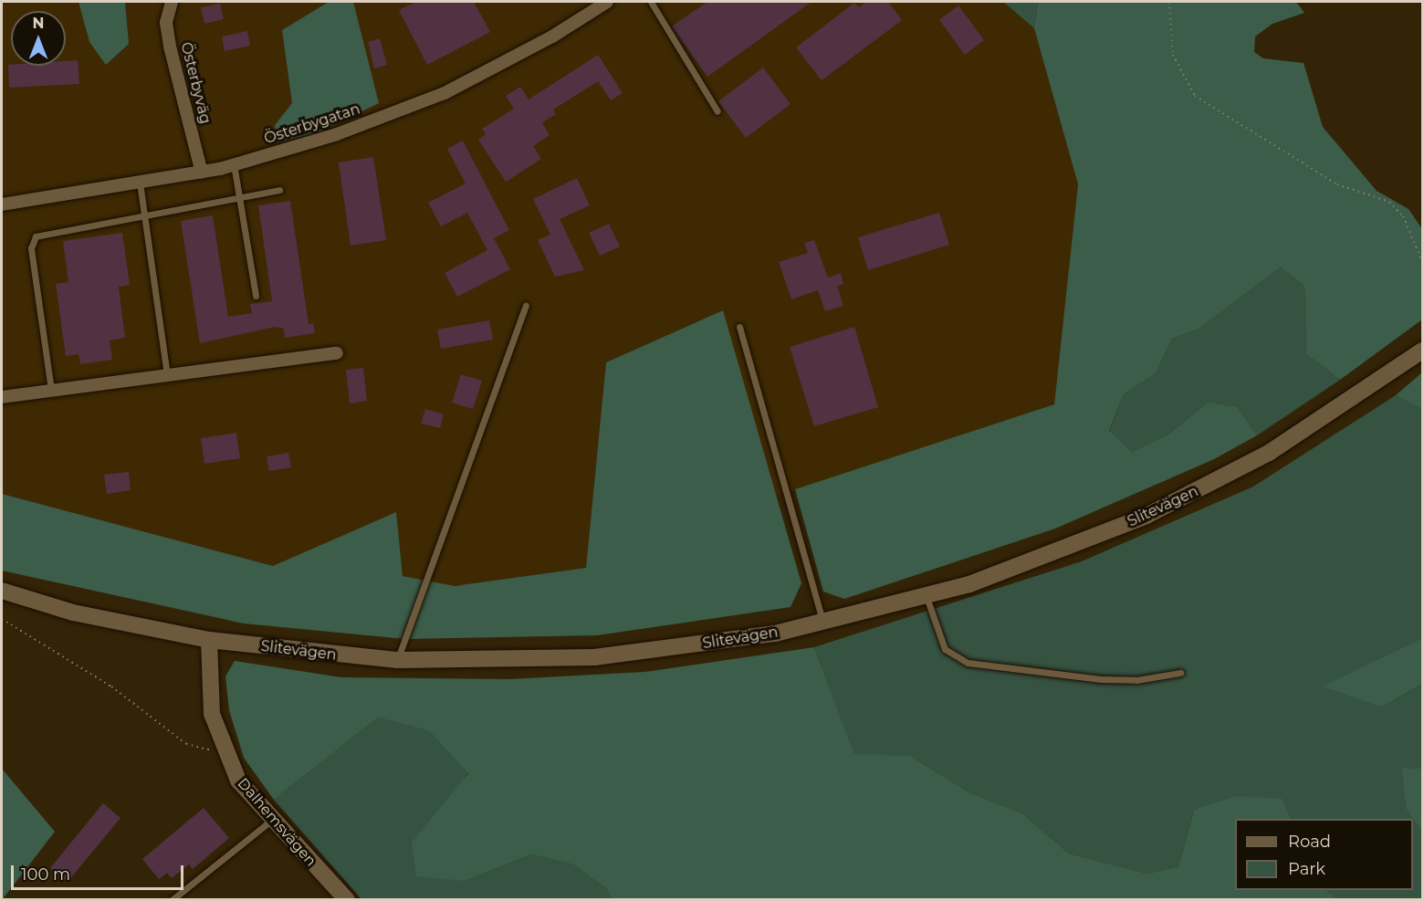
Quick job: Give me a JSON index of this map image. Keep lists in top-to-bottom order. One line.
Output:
{"streets":{"main road":["Slitevägen","Dalhemsvägen"],"street":["Österbyväg","Österbygatan"]},"crossings":[["Österbyväg","Österbygatan"],["Slitevägen","Dalhemsvägen"]],"legend":["Road","Park"],"scale_bar":"100 m","north":"top"}
